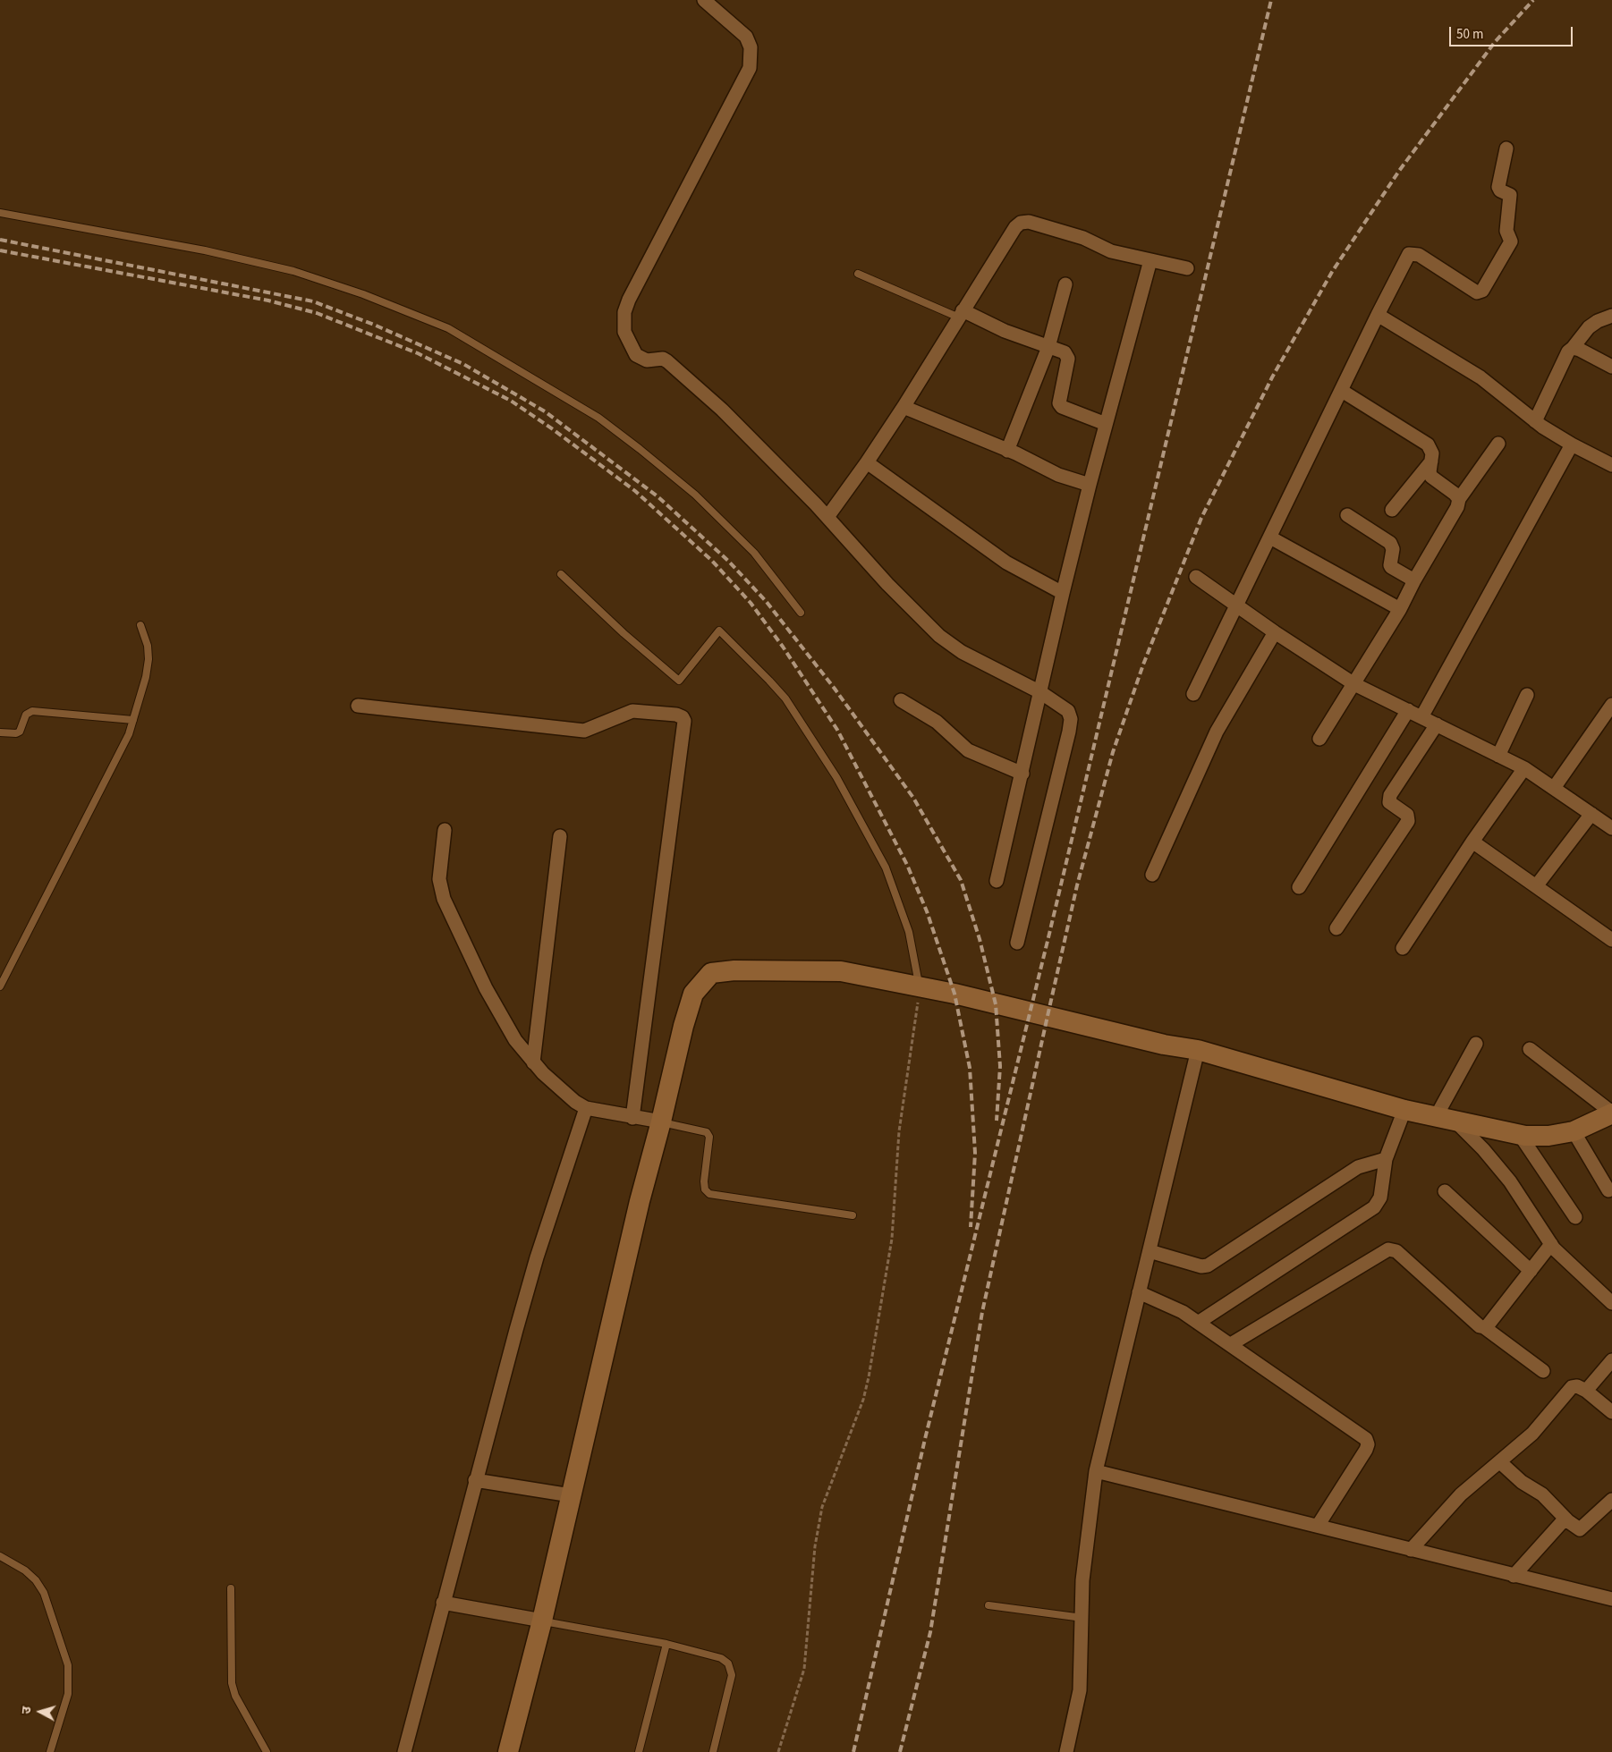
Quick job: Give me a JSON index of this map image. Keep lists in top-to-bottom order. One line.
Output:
{"scale_bar":"50 m","north":"left"}
